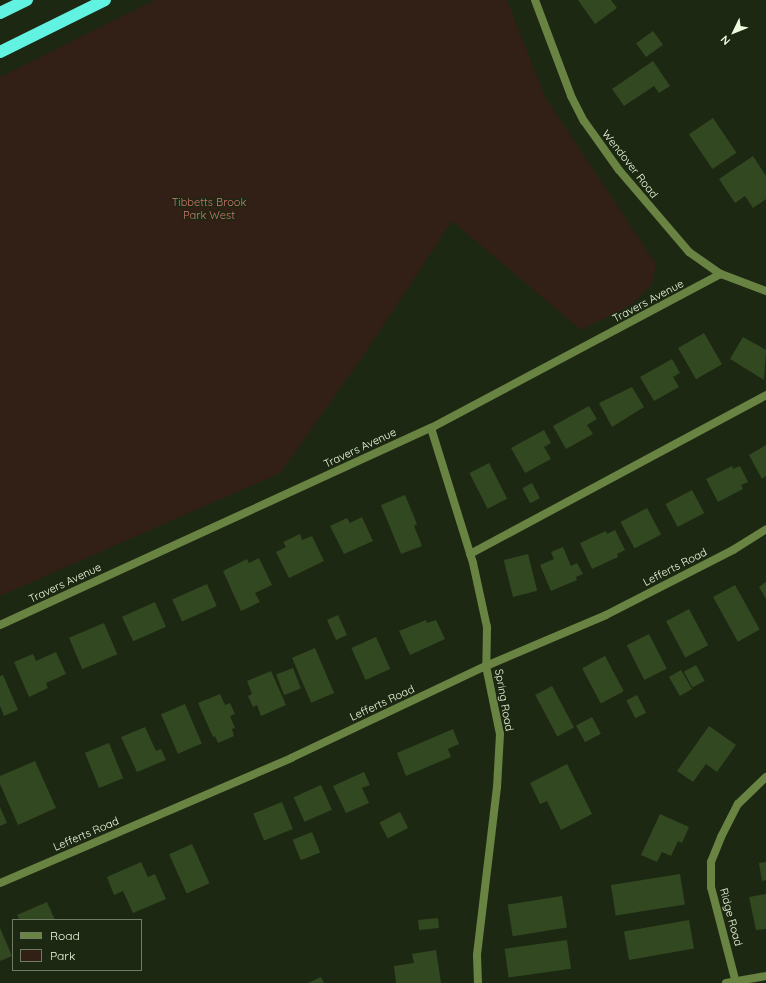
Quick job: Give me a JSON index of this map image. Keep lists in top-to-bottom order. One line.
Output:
{"streets":{"street":["Wendover Road","Travers Avenue","Lefferts Road","Spring Road","Ridge Road"]},"crossings":[["Wendover Road","Travers Avenue"],["Travers Avenue","Spring Road"],["Lefferts Road","Spring Road"]],"parks":["Tibbetts Brook Park West"],"legend":["Road","Park"],"north":"bottom left"}
